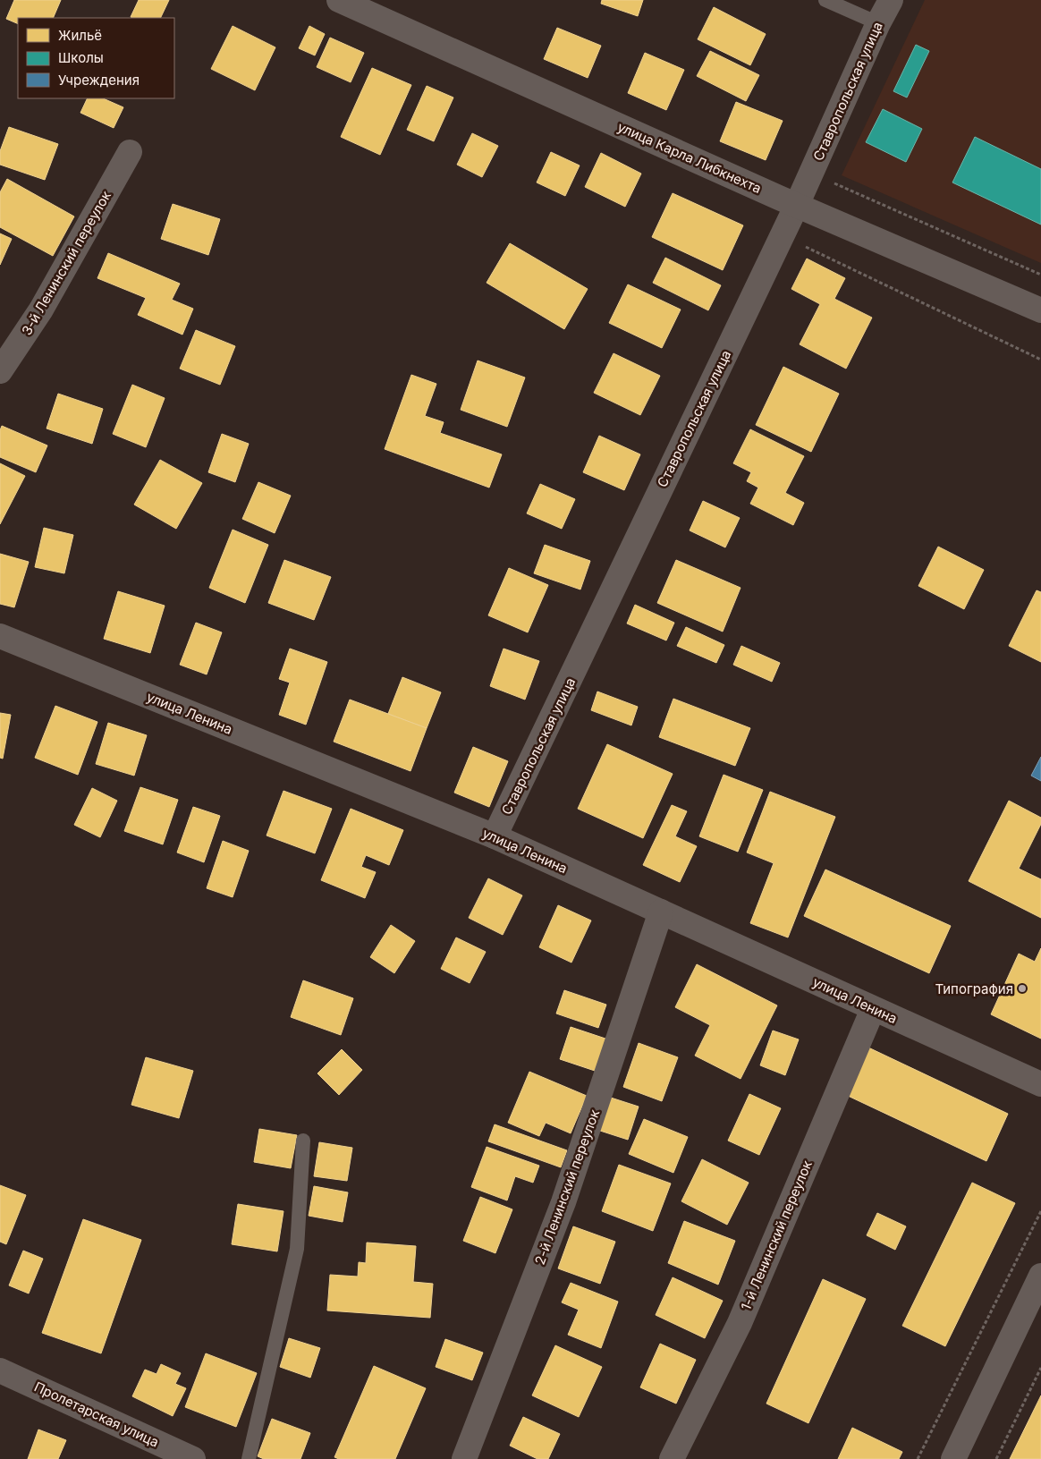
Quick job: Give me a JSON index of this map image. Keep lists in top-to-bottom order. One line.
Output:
{"streets":{"street":["Ставропольская улица","улица Карла Либкнехта","3-й Ленинский переулок","улица Ленина","2-й Ленинский переулок","1-й Ленинский переулок","Пролетарская улица"]},"crossings":[["Ставропольская улица","улица Карла Либкнехта"],["Ставропольская улица","улица Ленина"],["улица Ленина","2-й Ленинский переулок"],["улица Ленина","1-й Ленинский переулок"]],"places":["Типография"],"legend":["Жильё","Школы","Учреждения"]}
